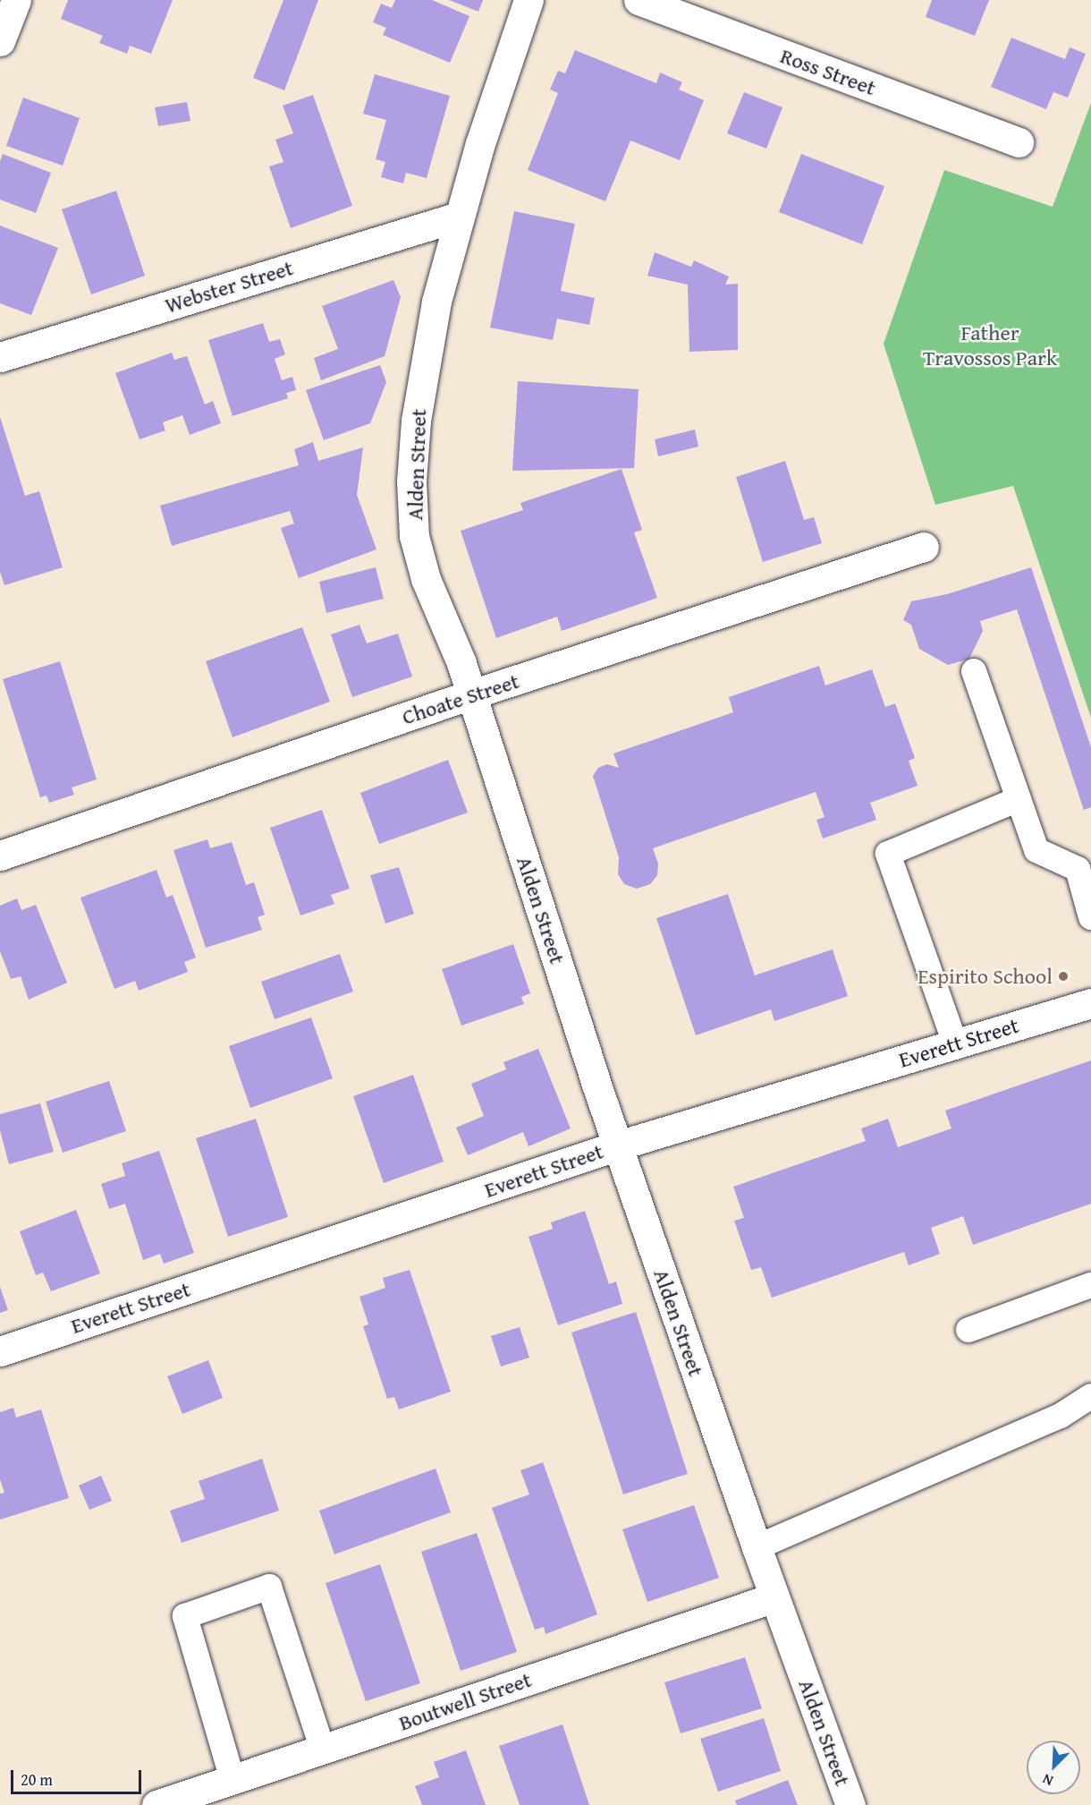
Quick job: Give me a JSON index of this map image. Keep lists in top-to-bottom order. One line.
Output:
{"streets":{"street":["Ross Street","Webster Street","Alden Street","Choate Street","Everett Street","Boutwell Street"]},"crossings":[["Webster Street","Alden Street"],["Alden Street","Choate Street"],["Alden Street","Everett Street"],["Alden Street","Boutwell Street"]],"parks":["Father Travossos Park"],"places":["Espirito School"],"scale_bar":"20 m","north":"bottom left"}
